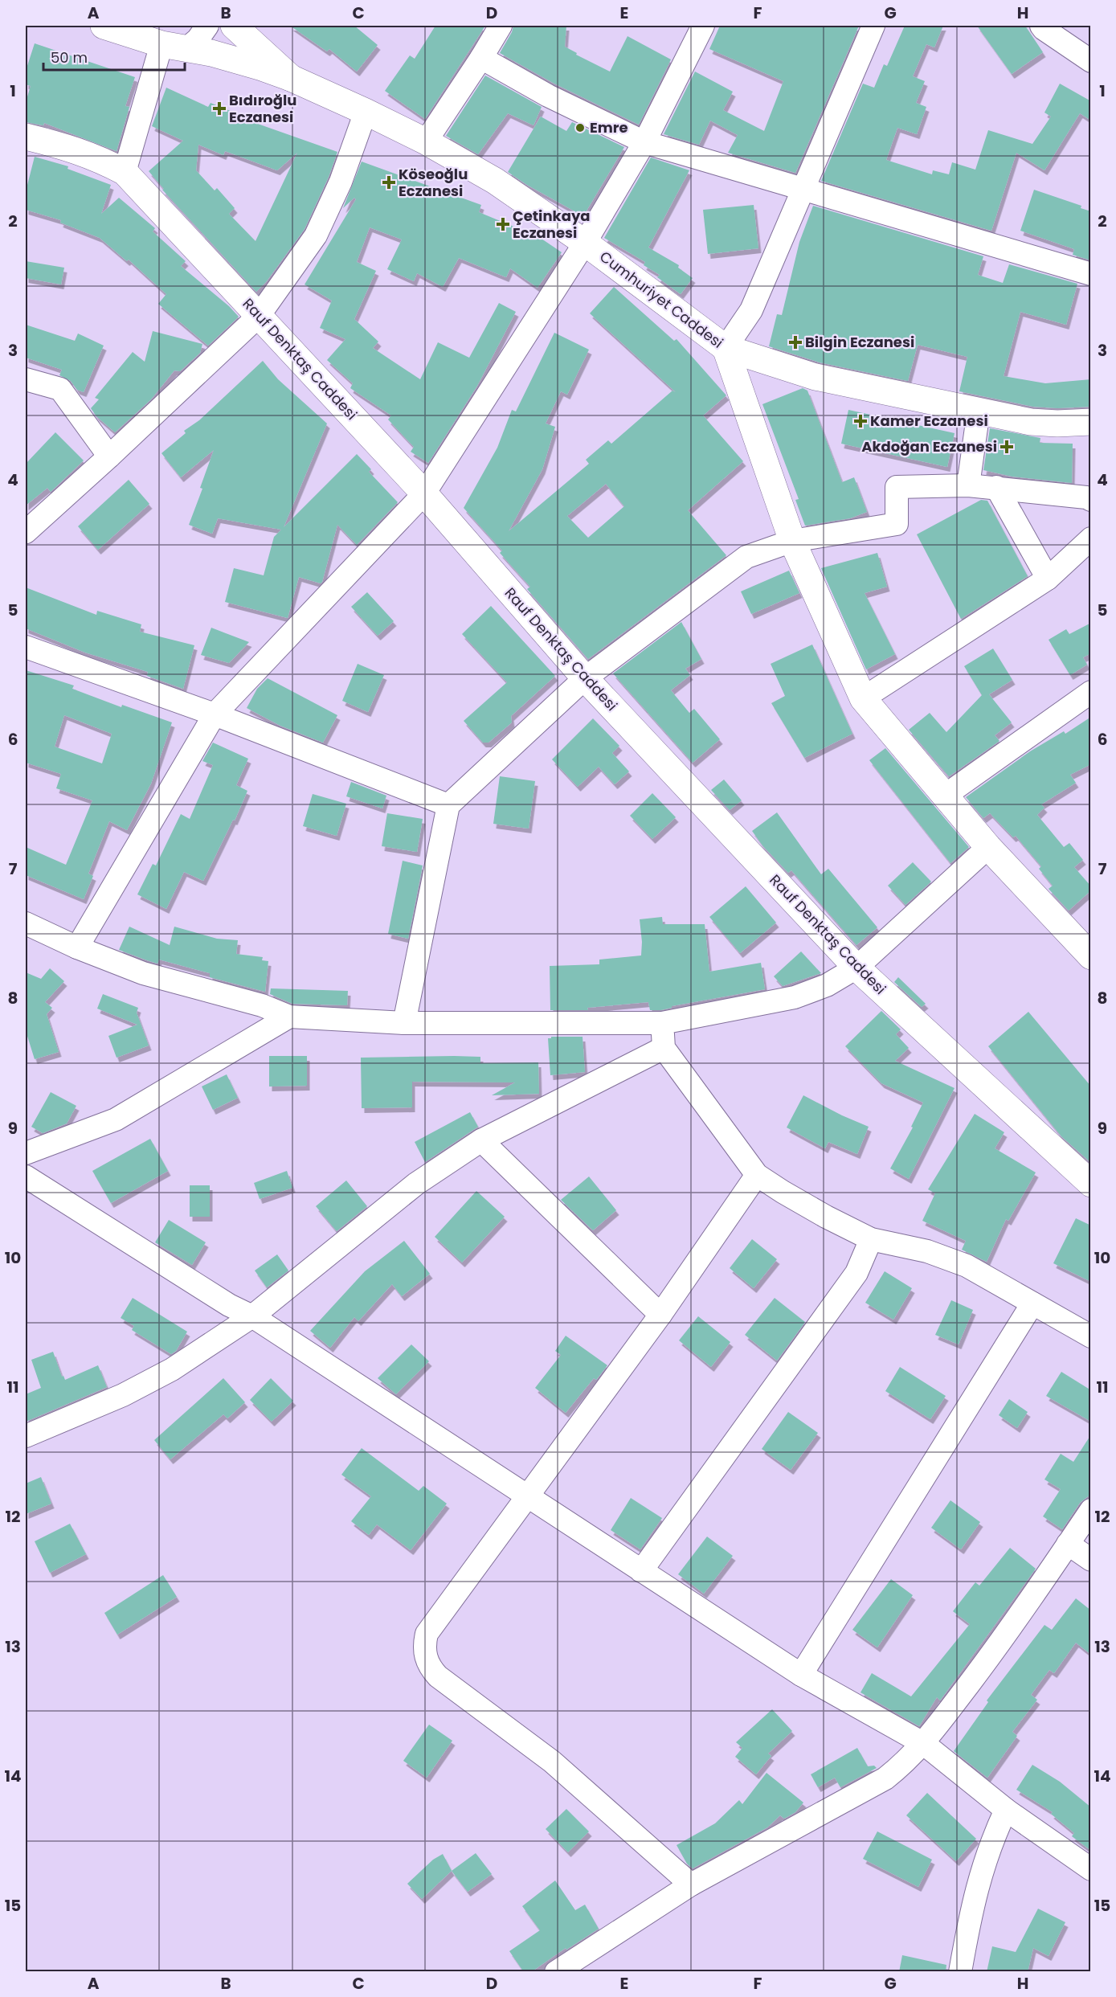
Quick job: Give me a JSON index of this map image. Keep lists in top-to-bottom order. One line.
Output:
{"streets":{"street":["Cumhuriyet Caddesi","Rauf Denktaş Caddesi"]},"places":{"health":["Bıdıroğlu Eczanesi","Köseoğlu Eczanesi","Çetinkaya Eczanesi","Bilgin Eczanesi","Kamer Eczanesi","Akdoğan Eczanesi"],"other":["Emre"]},"scale_bar":"50 m","grid":{"columns":["A","B","C","D","E","F","G","H"],"rows":["1","2","3","4","5","6","7","8","9","10","11","12","13","14","15"]}}
